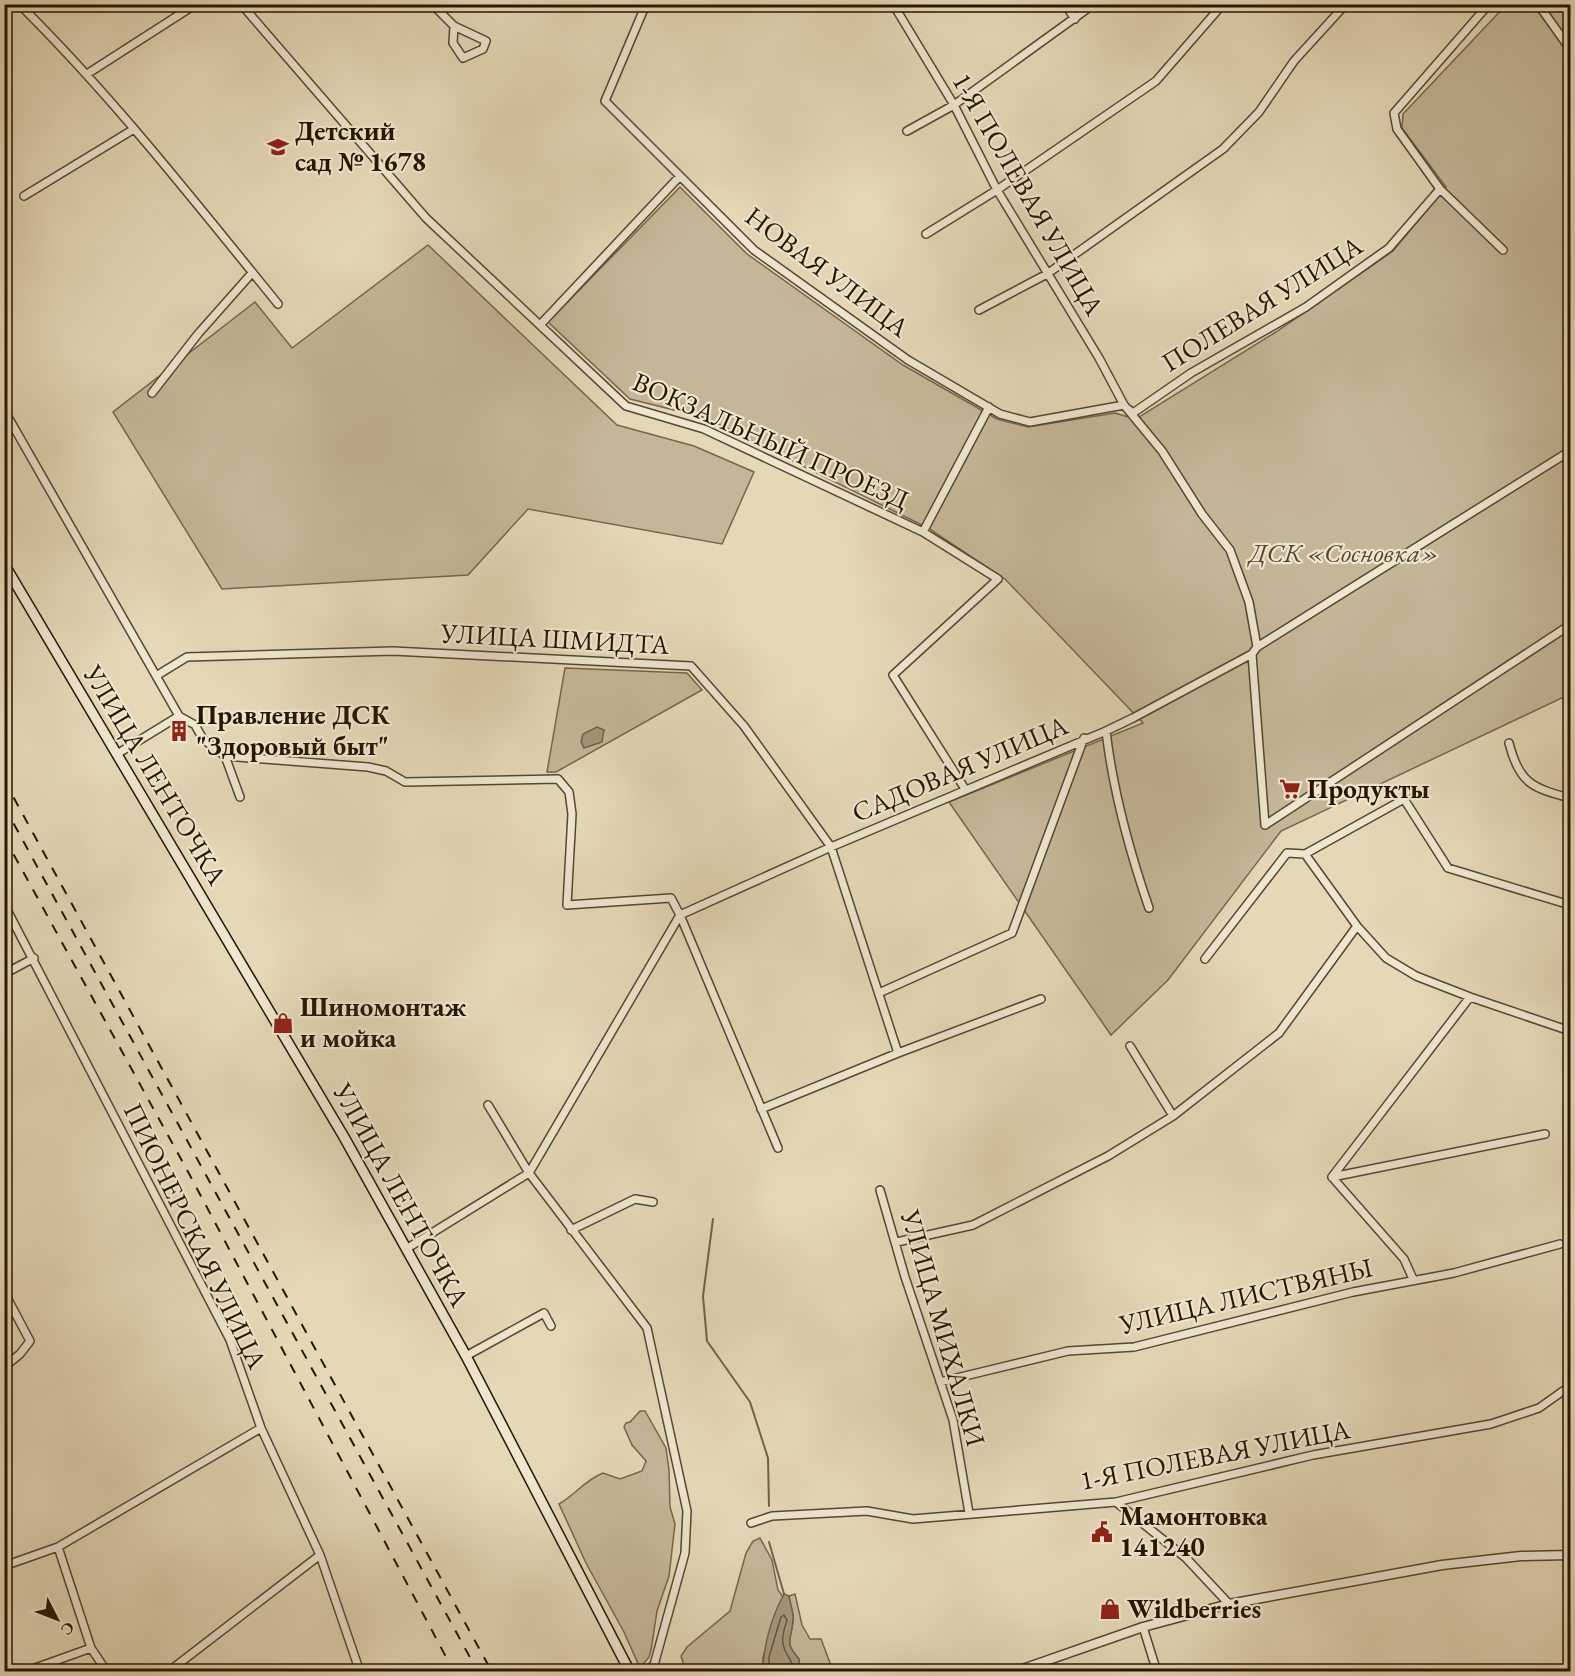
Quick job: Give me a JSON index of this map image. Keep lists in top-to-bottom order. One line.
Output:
{"streets":{"main road":["УЛИЦА ЛЕНТОЧКА"],"street":["1-Я ПОЛЕВАЯ УЛИЦА","НОВАЯ УЛИЦА","ПОЛЕВАЯ УЛИЦА","ВОКЗАЛЬНЫЙ ПРОЕЗД","УЛИЦА ШМИДТА","САДОВАЯ УЛИЦА","ПИОНЕРСКАЯ УЛИЦА","УЛИЦА ЛИСТВЯНЫ","УЛИЦА МИХАЛКИ"]},"crossings":[["1-Я ПОЛЕВАЯ УЛИЦА","НОВАЯ УЛИЦА"],["1-Я ПОЛЕВАЯ УЛИЦА","ПОЛЕВАЯ УЛИЦА"],["1-Я ПОЛЕВАЯ УЛИЦА","САДОВАЯ УЛИЦА"],["1-Я ПОЛЕВАЯ УЛИЦА","УЛИЦА МИХАЛКИ"],["НОВАЯ УЛИЦА","ПОЛЕВАЯ УЛИЦА"],["ВОКЗАЛЬНЫЙ ПРОЕЗД","САДОВАЯ УЛИЦА"],["УЛИЦА ШМИДТА","САДОВАЯ УЛИЦА"],["УЛИЦА ЛИСТВЯНЫ","УЛИЦА МИХАЛКИ"]],"parks":["ДСК «Сосновка»"],"places":{"school or university":["Детский сад № 1678"],"building":["Правление ДСК \"Здоровый быт\""],"supermarket":["Продукты"],"shop":["Шиномонтаж и мойка","Wildberries"],"public building":["Мамонтовка 141240"]},"north":"bottom right"}
